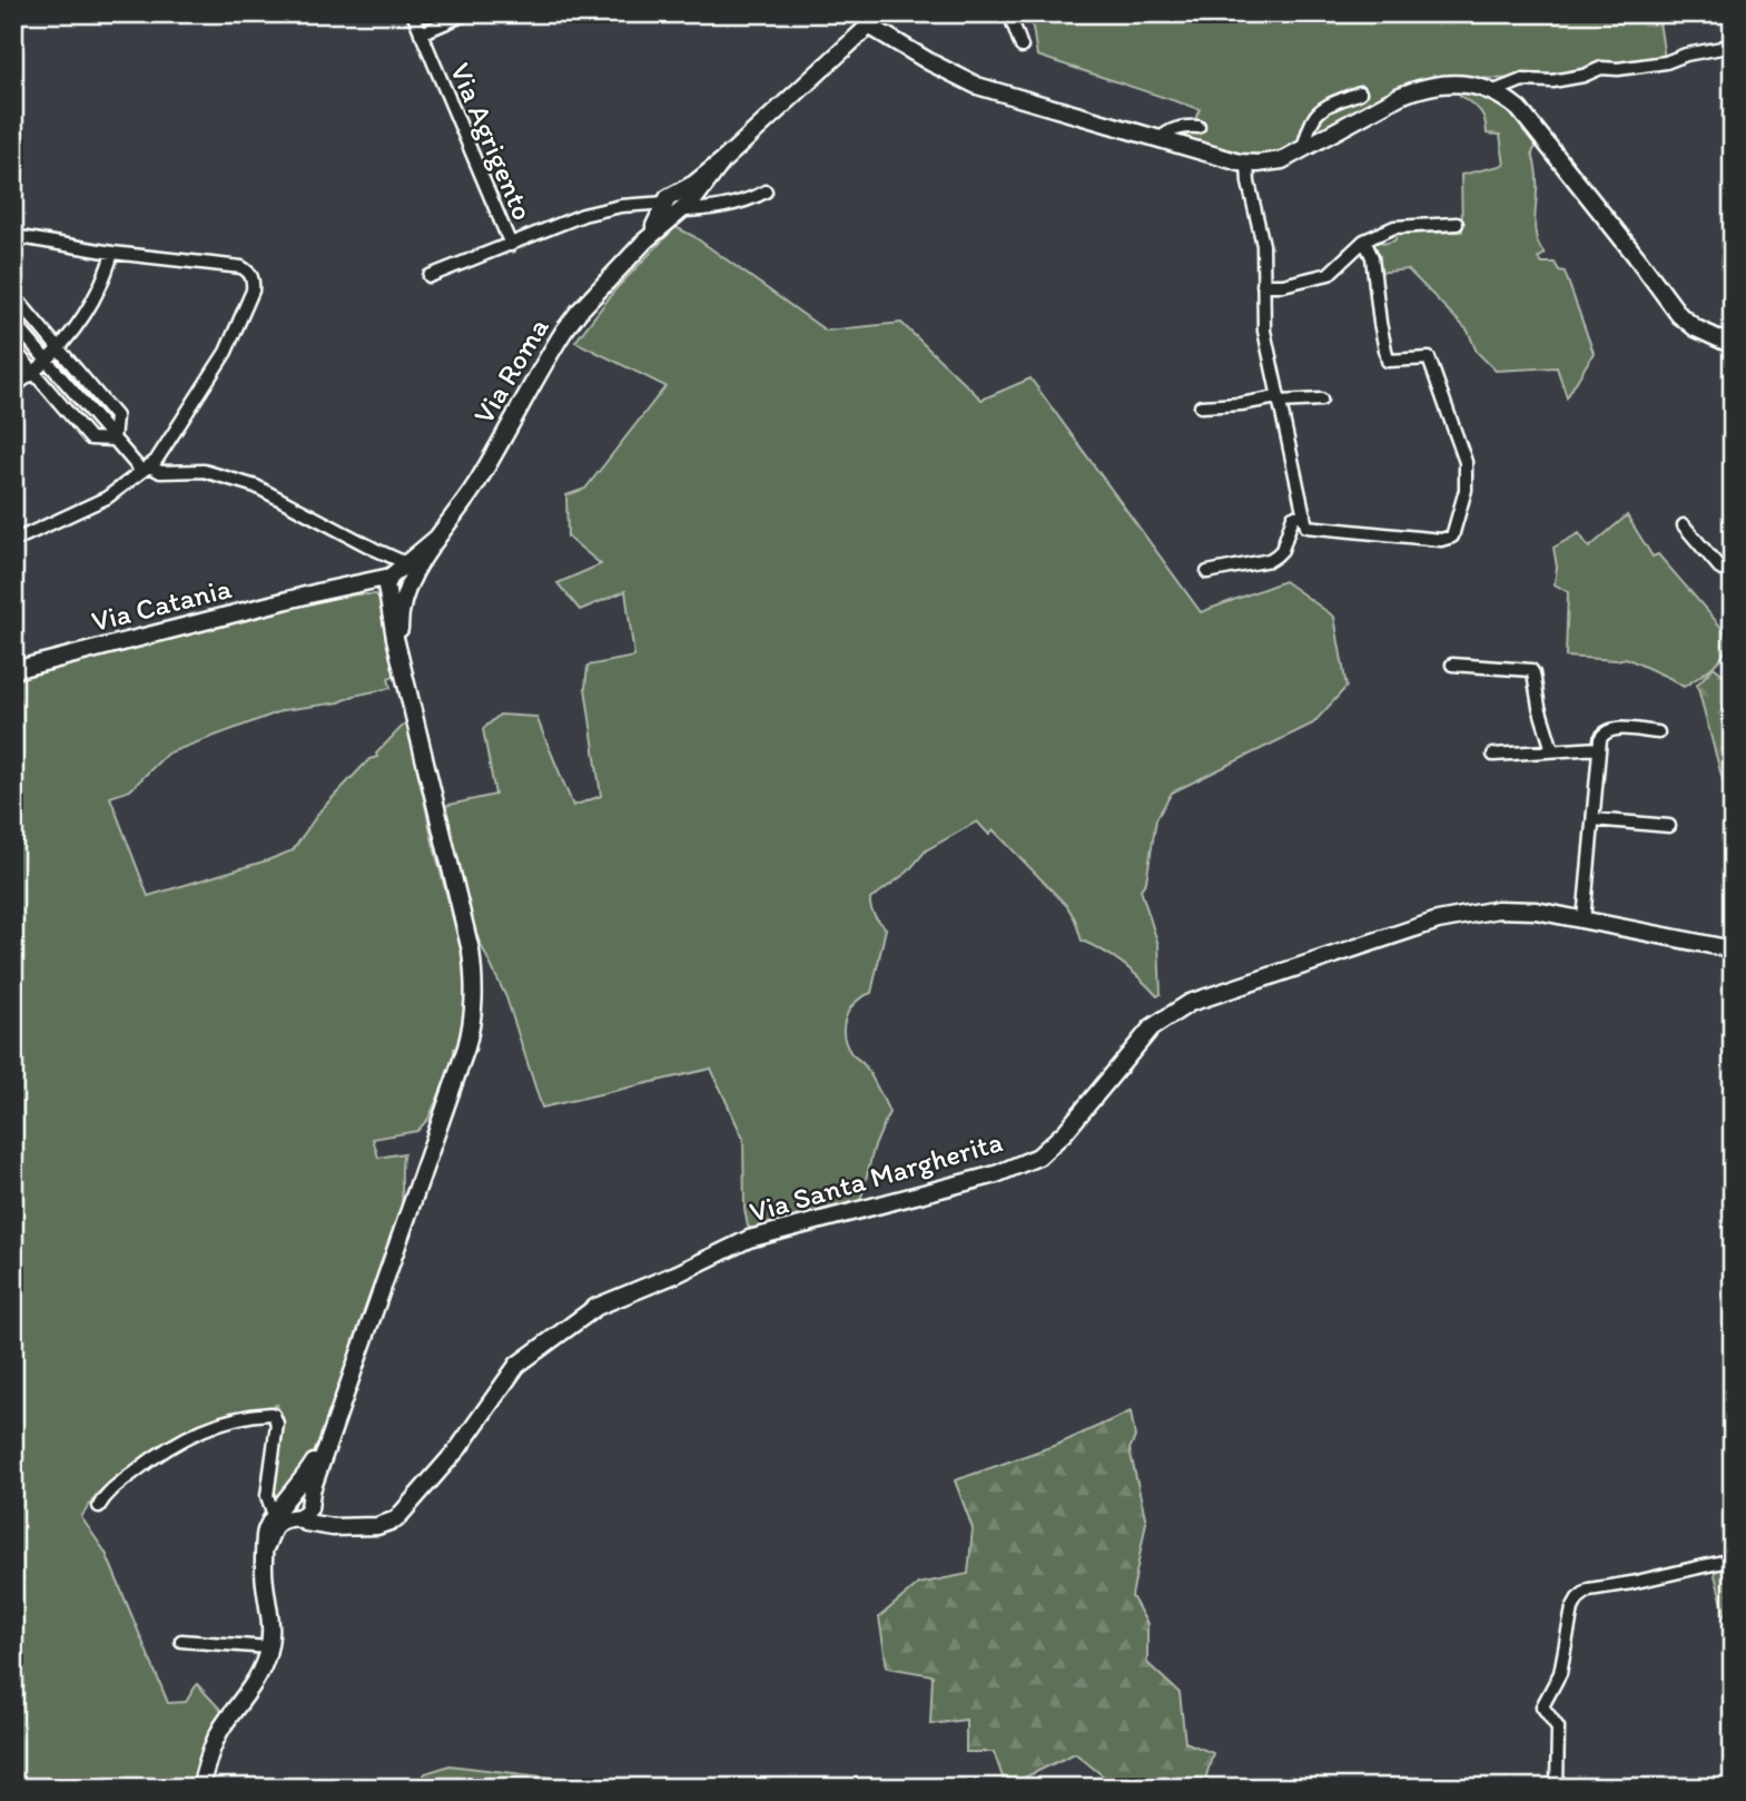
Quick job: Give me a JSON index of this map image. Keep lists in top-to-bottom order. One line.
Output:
{"streets":{"street":["Via Agrigento","Via Roma","Via Catania","Via Santa Margherita"]}}
